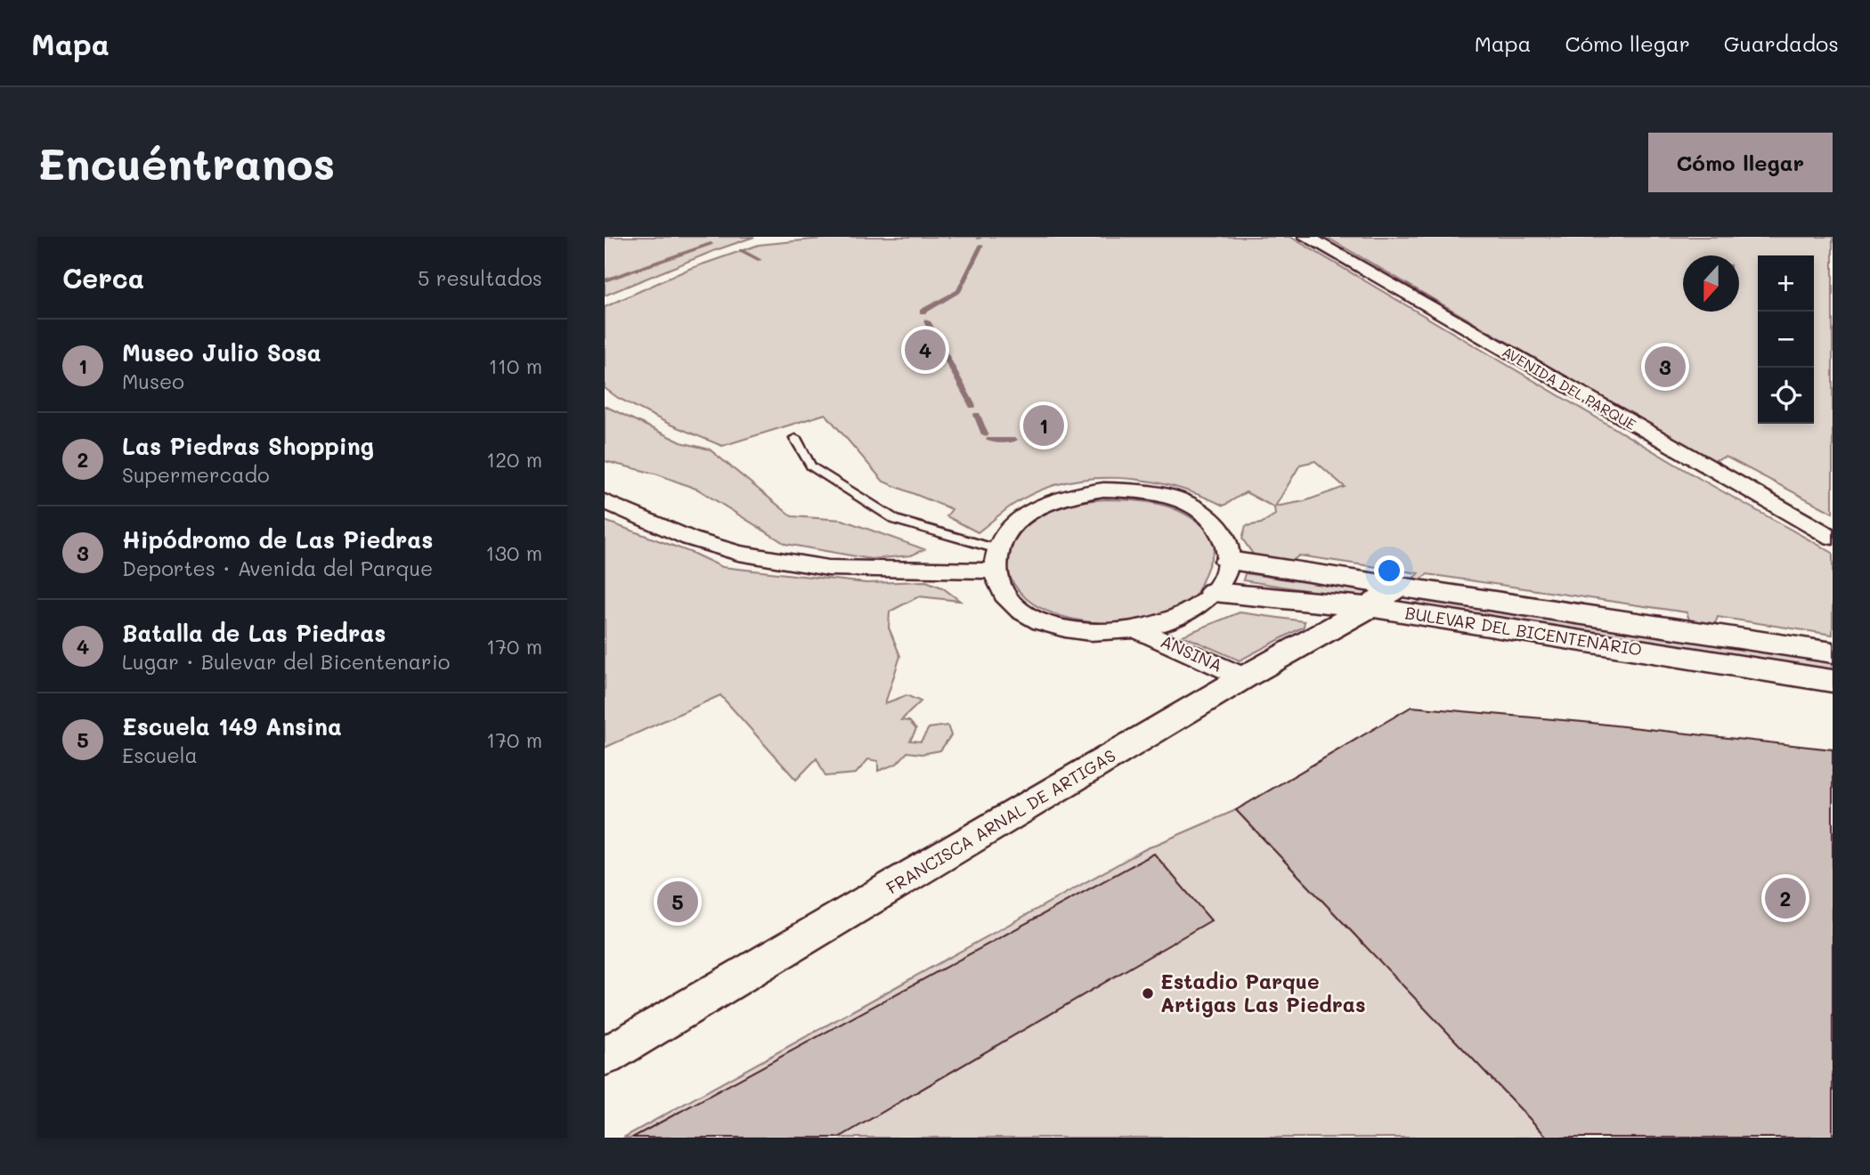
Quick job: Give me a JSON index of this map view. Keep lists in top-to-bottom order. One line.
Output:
{"streets":{"street":["AVENIDA DEL PARQUE","BULEVAR DEL BICENTENARIO","ANSINA","FRANCISCA ARNAL DE ARTIGAS"]},"crossings":[["BULEVAR DEL BICENTENARIO","ANSINA"],["BULEVAR DEL BICENTENARIO","FRANCISCA ARNAL DE ARTIGAS"],["ANSINA","FRANCISCA ARNAL DE ARTIGAS"]],"places":["Estadio Parque Artigas Las Piedras"],"north":"bottom","page":{"header":"Mapa","nav":["Mapa","Cómo llegar","Guardados"],"buttons":"Cómo llegar","title":"Encuéntranos","heading":["Cerca","5 resultados"],"map_buttons":["+","−"],"list":[{"mark":"1","name":"Museo Julio Sosa","note":"Museo","value":"110 m"},{"mark":"2","name":"Las Piedras Shopping","note":"Supermercado","value":"120 m"},{"mark":"3","name":"Hipódromo de Las Piedras","note":"Deportes · Avenida del Parque","value":"130 m"},{"mark":"4","name":"Batalla de Las Piedras","note":"Lugar · Bulevar del Bicentenario","value":"170 m"},{"mark":"5","name":"Escuela 149 Ansina","note":"Escuela","value":"170 m"}],"pins":["4","3","1","2","5"]}}
